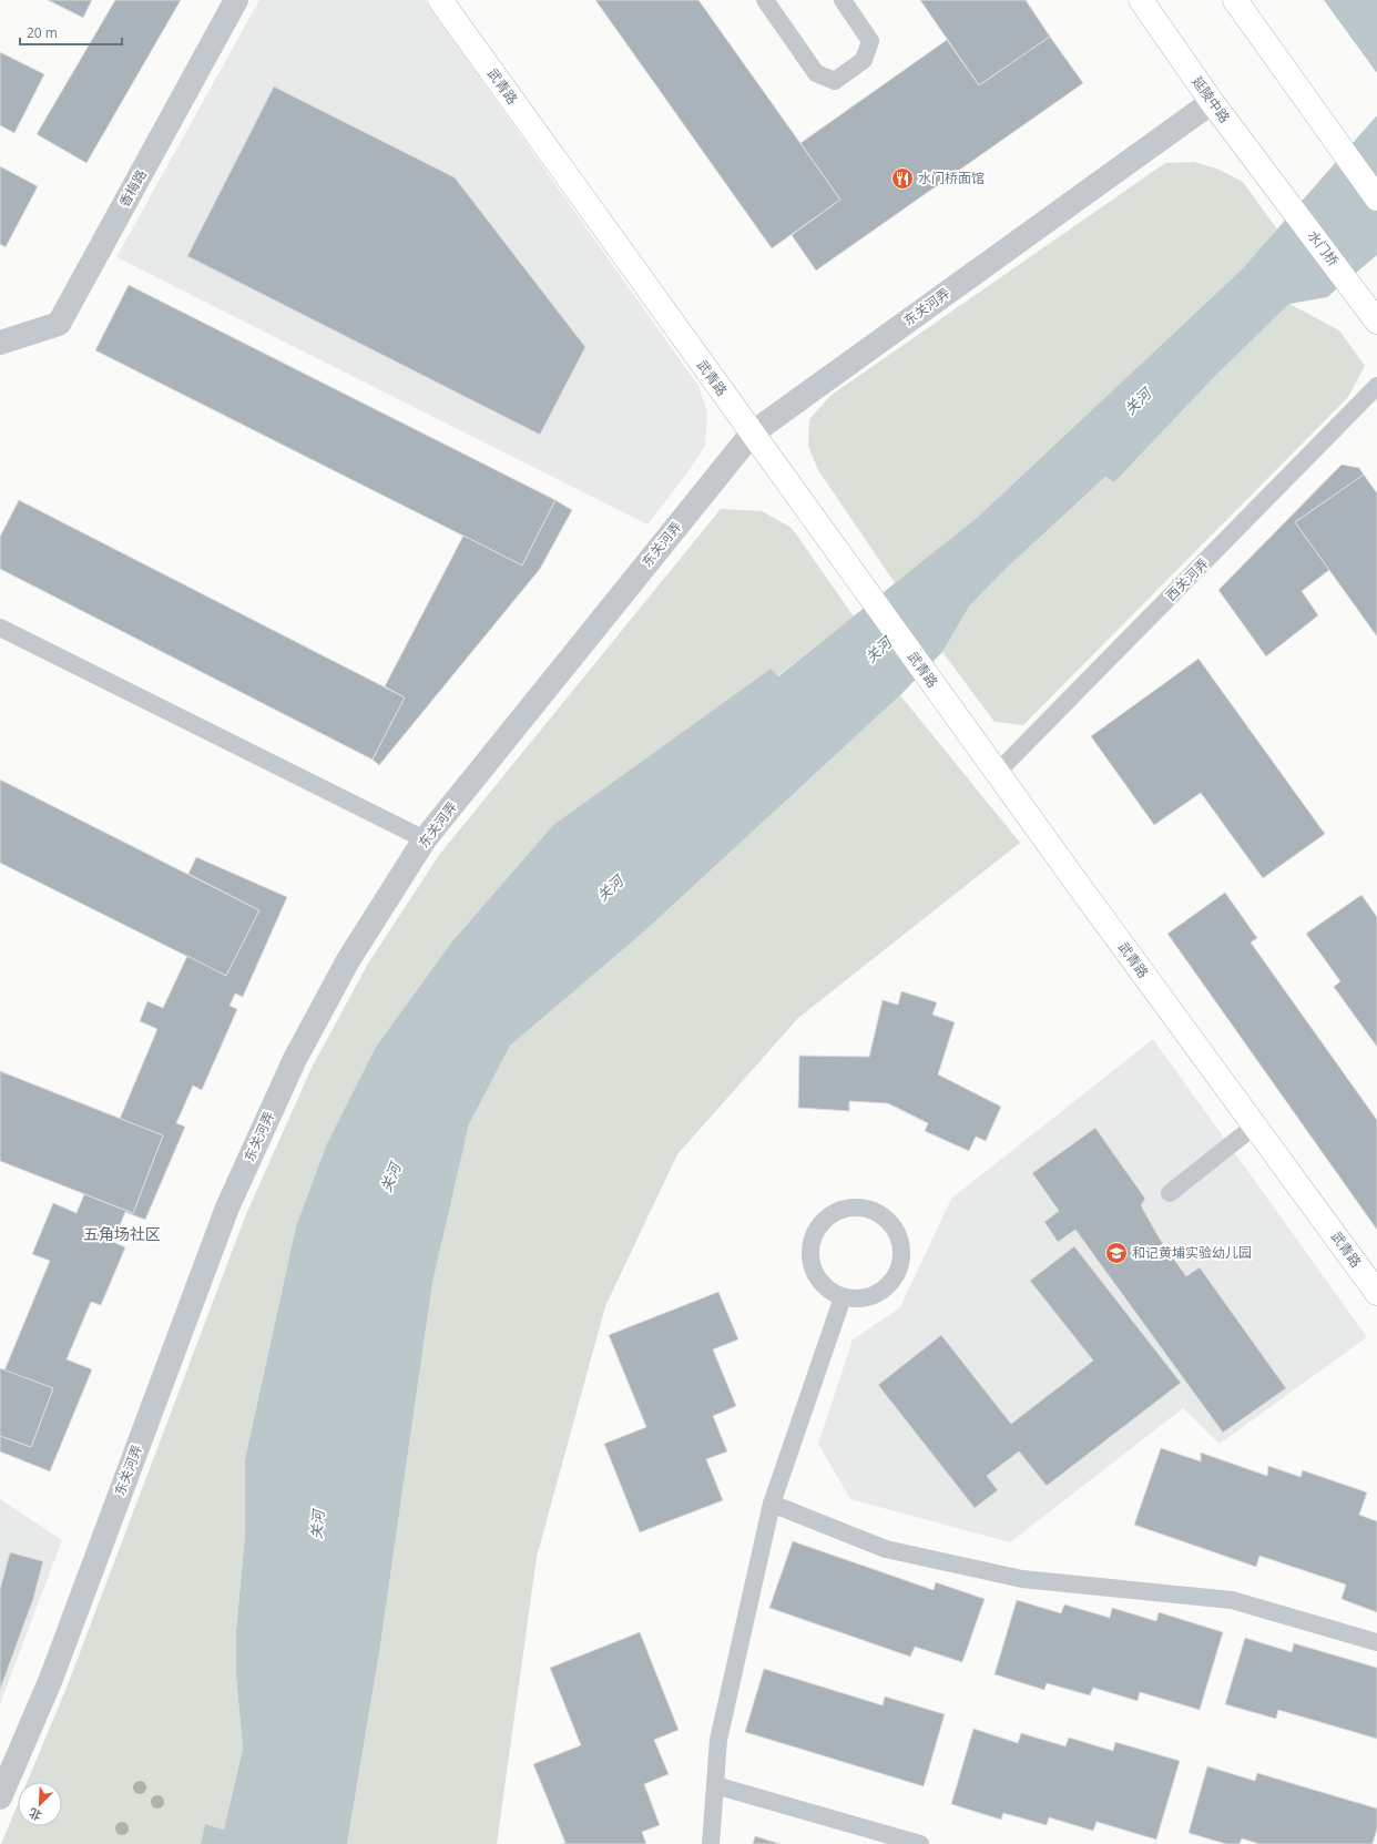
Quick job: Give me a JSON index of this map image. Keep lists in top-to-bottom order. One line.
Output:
{"streets":{"street":["武青路","延陵中路","香梅路","水门桥","东关河弄"],"lane":["西关河弄"]},"crossings":[["武青路","东关河弄"],["武青路","西关河弄"],["延陵中路","水门桥"],["延陵中路","东关河弄"]],"districts":["五角场社区"],"water":["关河"],"places":{"restaurant":["水门桥面馆"],"school or university":["和记黄埔实验幼儿园"]},"scale_bar":"20 m","north":"bottom left"}
